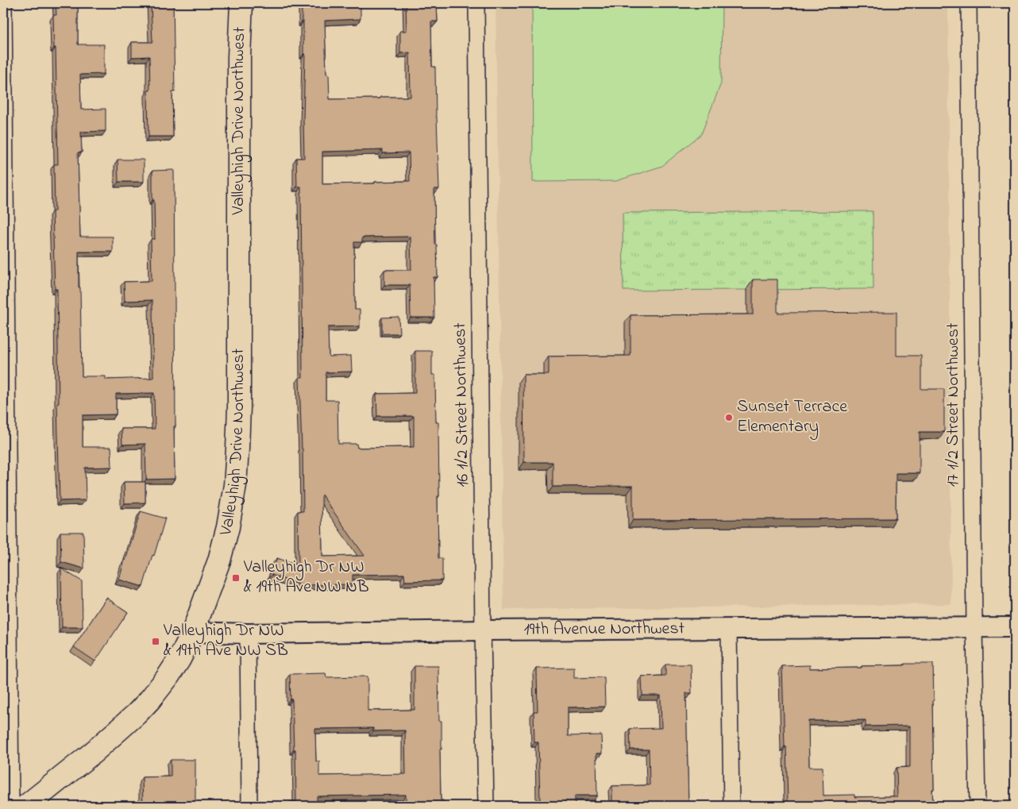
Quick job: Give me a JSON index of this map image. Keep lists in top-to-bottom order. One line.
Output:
{"streets":{"main road":["Valleyhigh Drive Northwest"],"street":["16 1/2 Street Northwest","17 1/2 Street Northwest","19th Avenue Northwest"]},"crossings":[["Valleyhigh Drive Northwest","19th Avenue Northwest"],["16 1/2 Street Northwest","19th Avenue Northwest"],["17 1/2 Street Northwest","19th Avenue Northwest"]],"places":{"other":["Sunset Terrace Elementary"],"transit":["Valleyhigh Dr NW & 19th Ave NW NB","Valleyhigh Dr NW & 19th Ave NW SB"]}}
